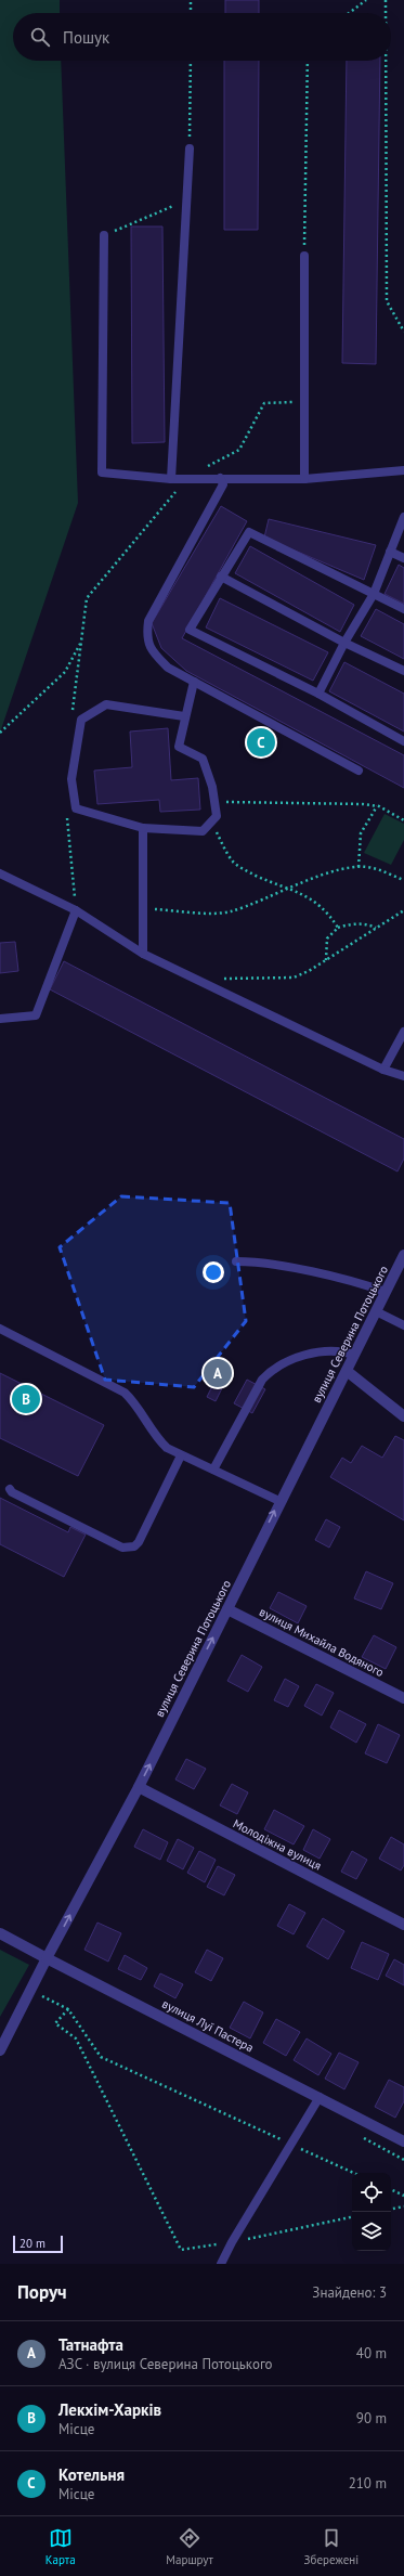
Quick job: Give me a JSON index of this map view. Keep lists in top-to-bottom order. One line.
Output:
{"streets":{"street":["вулиця Северина Потоцького","вулиця Михайла Водяного","Молодіжна вулиця","вулиця Луї Пастера"]},"crossings":[["вулиця Северина Потоцького","вулиця Михайла Водяного"],["вулиця Северина Потоцького","Молодіжна вулиця"],["вулиця Северина Потоцького","вулиця Луї Пастера"]],"one_way":["вулиця Северина Потоцького"],"scale_bar":"20 m","page":{"search":"Пошук","pins":["C","A","B"],"scale":"20 m","heading":["Поруч","Знайдено: 3"],"list":[{"mark":"A","name":"Татнафта","note":"АЗС · вулиця Северина Потоцького","value":"40 m"},{"mark":"B","name":"Лекхім-Харків","note":"Місце","value":"90 m"},{"mark":"C","name":"Котельня","note":"Місце","value":"210 m"}],"nav":["Карта","Маршрут","Збережені"]}}
